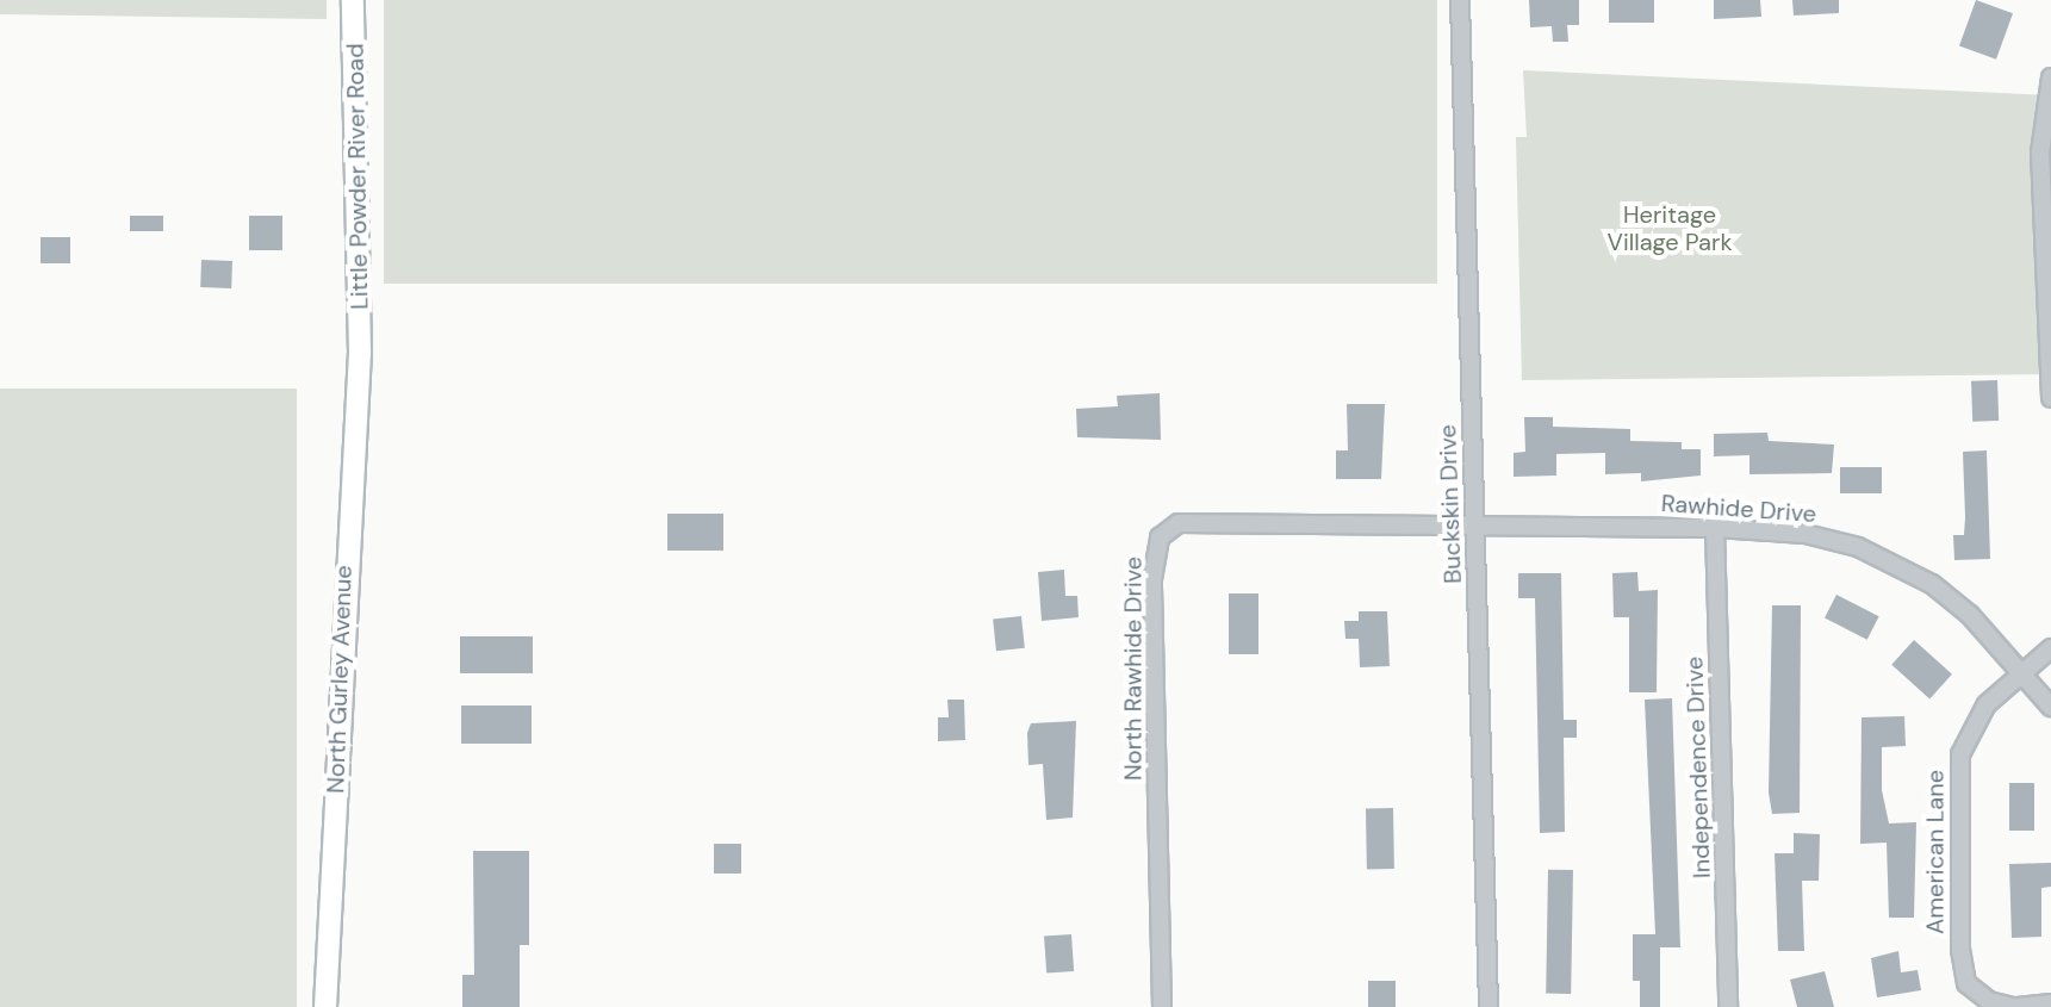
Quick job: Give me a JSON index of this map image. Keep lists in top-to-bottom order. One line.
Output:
{"streets":{"street":["Little Powder River Road","Buckskin Drive","Rawhide Drive","North Rawhide Drive","North Gurley Avenue","Independence Drive","American Lane"]},"crossings":[["Little Powder River Road","North Gurley Avenue"],["Buckskin Drive","Rawhide Drive"],["Buckskin Drive","North Rawhide Drive"],["Rawhide Drive","North Rawhide Drive"],["Rawhide Drive","Independence Drive"],["Rawhide Drive","American Lane"]],"parks":["Heritage Village Park"]}
